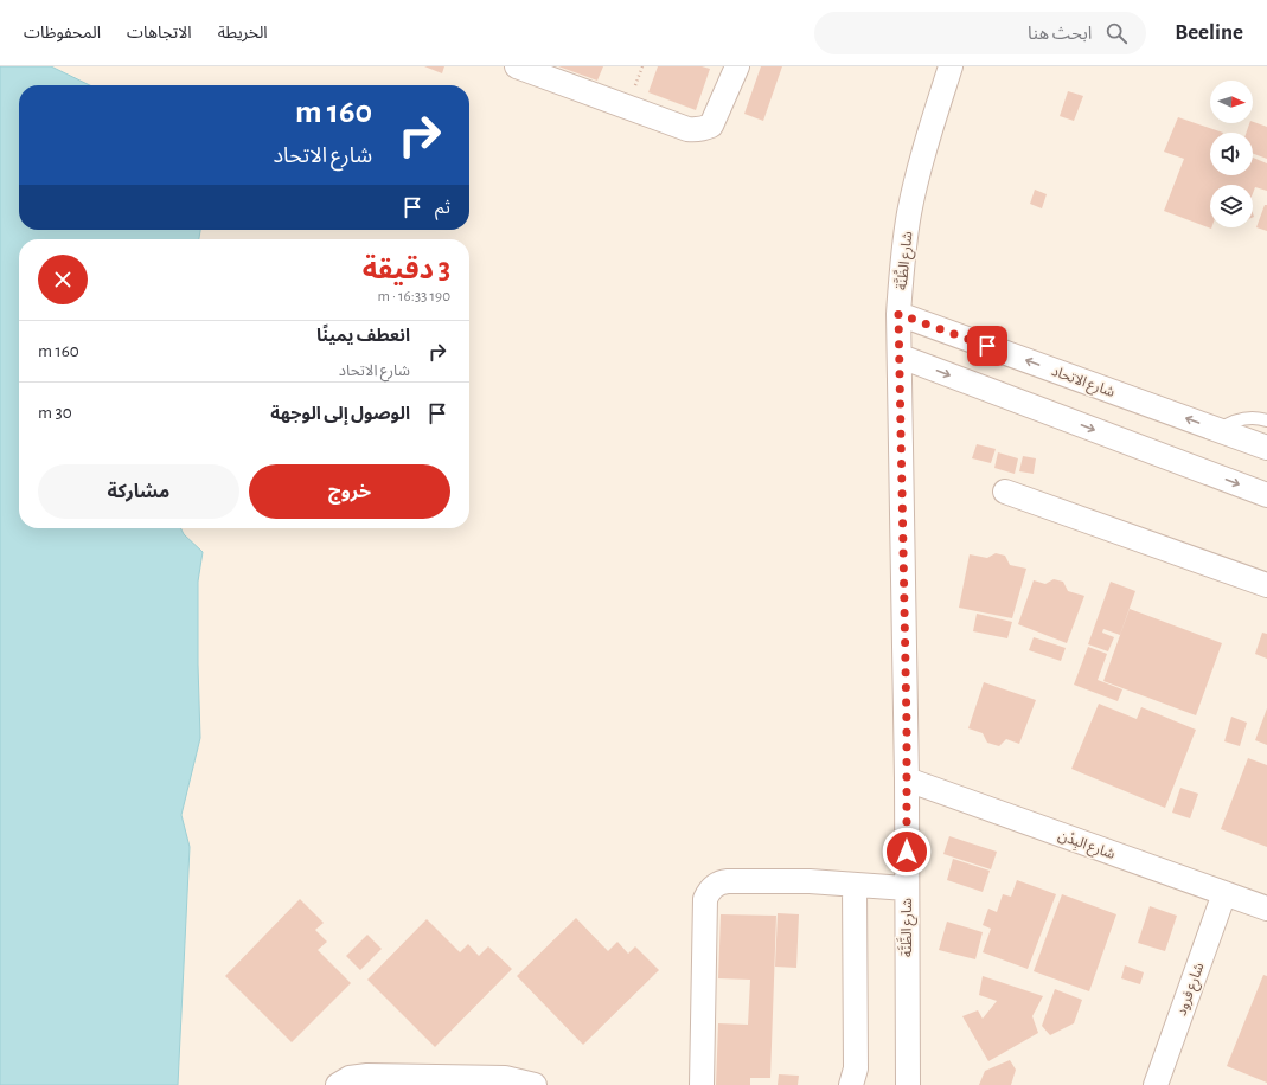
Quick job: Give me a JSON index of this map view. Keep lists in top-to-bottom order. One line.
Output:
{"streets":{"street":["شارع الظَّنَّة","شارع الاتحاد","شارع البِدْن","شارع فرود"]},"crossings":[["شارع الظَّنَّة","شارع الاتحاد"],["شارع الظَّنَّة","شارع البِدْن"],["شارع البِدْن","شارع فرود"]],"north":"right","page":{"header":"Beeline","search":"ابحث هنا","nav":["الخريطة","الاتجاهات","المحفوظات"],"turn":["160 m","شارع الاتحاد"],"then":"ثم","heading":["3 دقيقة","190 m · 16:33"],"list":[{"name":"انعطف يمينًا","note":"شارع الاتحاد","value":"160 m"},{"name":"الوصول إلى الوجهة","value":"30 m"}],"buttons":["خروج","مشاركة"]}}
